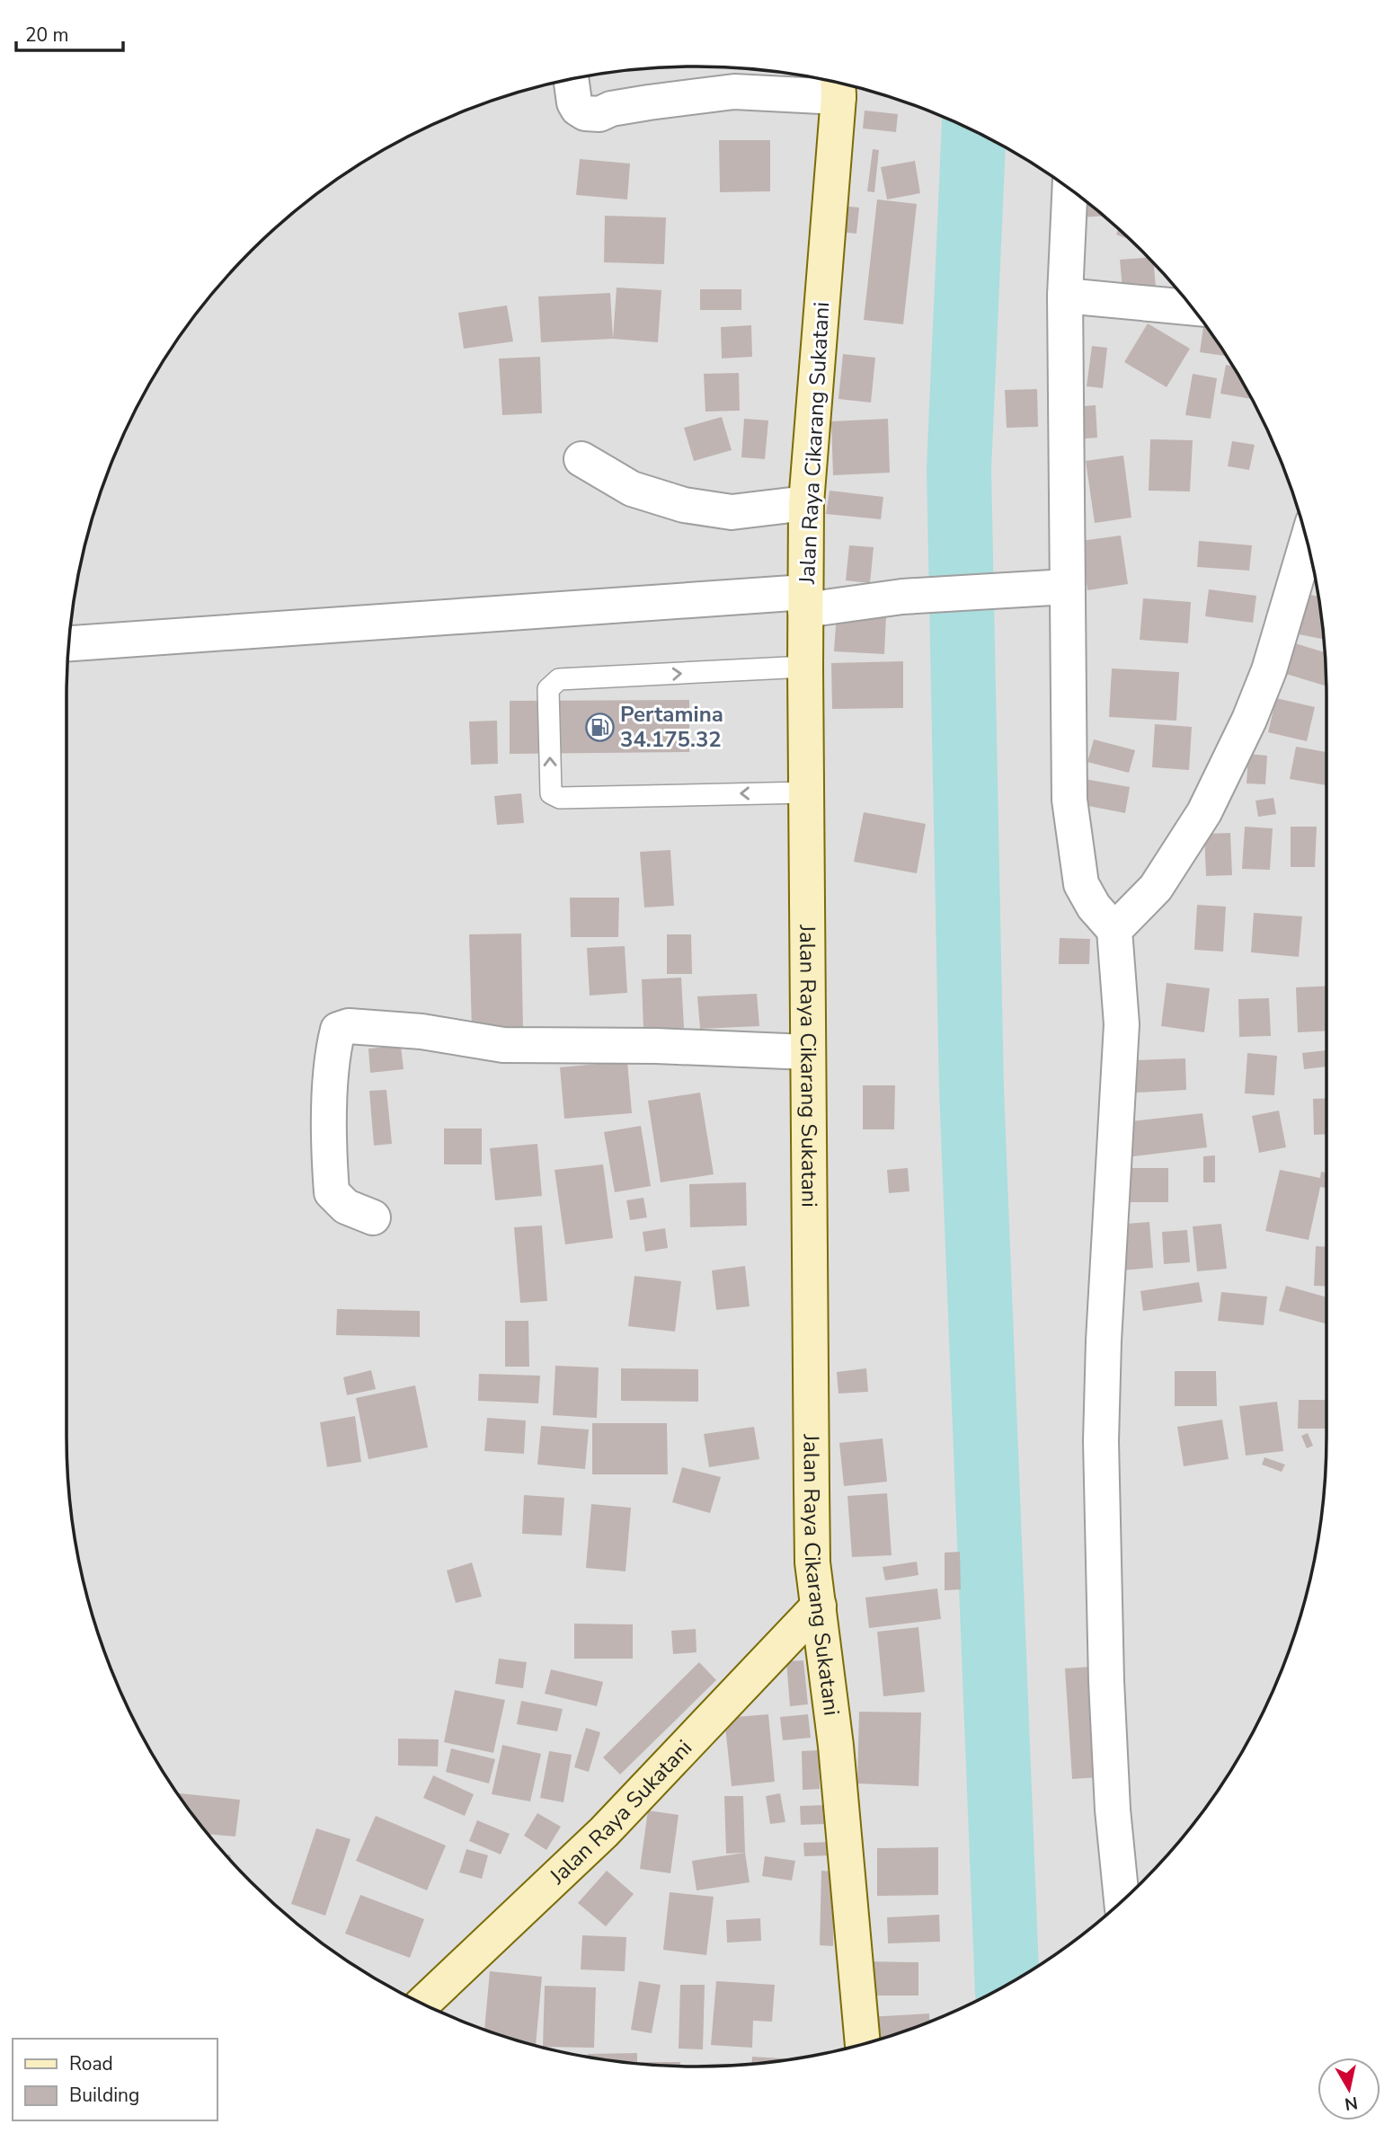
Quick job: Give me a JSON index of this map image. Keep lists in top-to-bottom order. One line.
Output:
{"streets":{"main road":["Jalan Raya Cikarang Sukatani","Jalan Raya Sukatani"]},"crossings":[["Jalan Raya Cikarang Sukatani","Jalan Raya Sukatani"]],"places":{"fuel station":["Pertamina 34.175.32"]},"legend":["Road","Building"],"scale_bar":"20 m","north":"bottom"}
